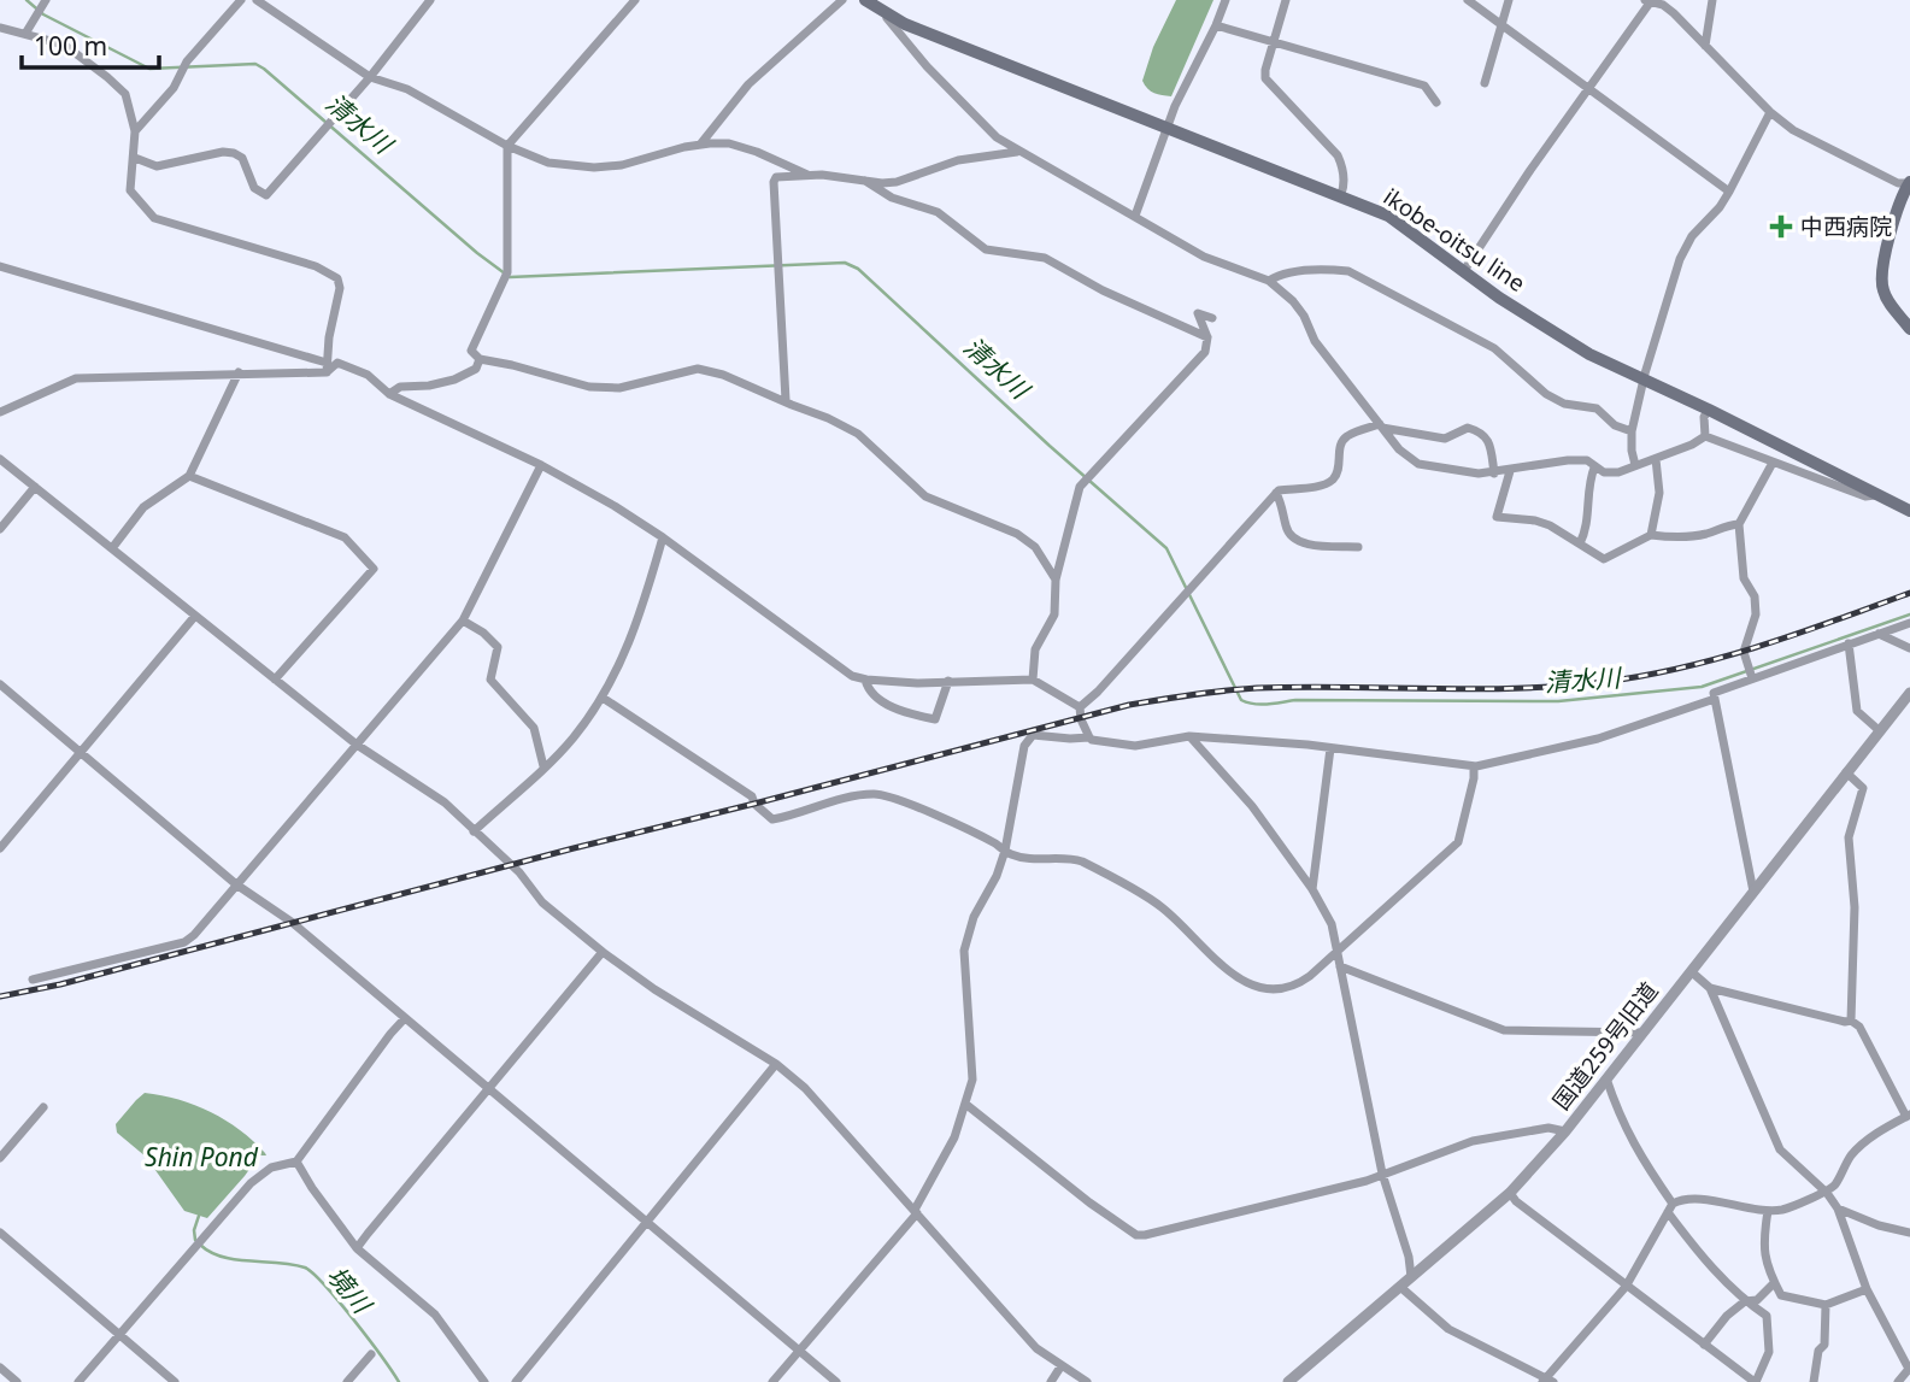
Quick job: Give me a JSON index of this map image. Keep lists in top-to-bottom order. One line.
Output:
{"streets":{"main road":["ikobe-oitsu line"],"street":["国道259号旧道"]},"water":["清水川","Shin Pond","境川"],"places":{"health":["中西病院"]},"scale_bar":"100 m"}
